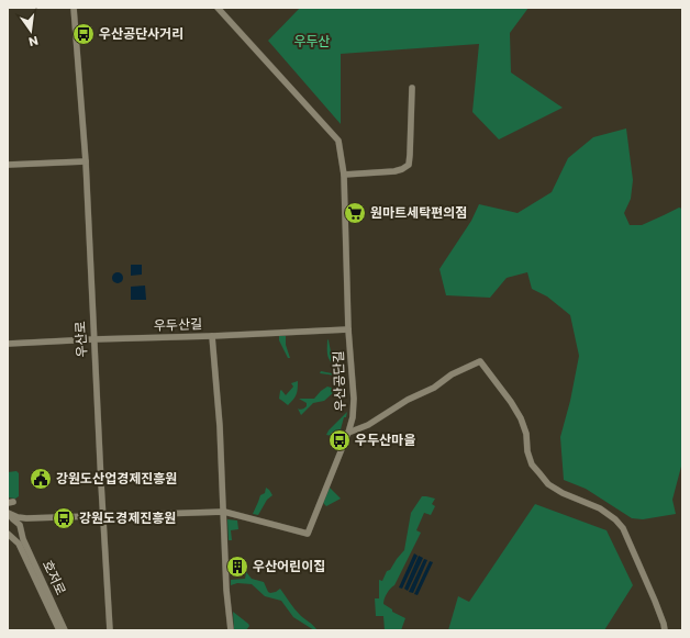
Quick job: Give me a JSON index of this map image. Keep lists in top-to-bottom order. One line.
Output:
{"streets":{"street":["우두산길","우산로","우산공단길","호저로"]},"crossings":[["우두산길","우산로"],["우두산길","우산공단길"],["우산로","우산공단길"]],"parks":["우두산"],"places":{"bus stop":["우산공단사거리","우두산마을","강원도경제진흥원"],"supermarket":["원마트세탁편의점"],"public building":["강원도산업경제진흥원"],"building":["우산어린이집"]},"north":"bottom"}
